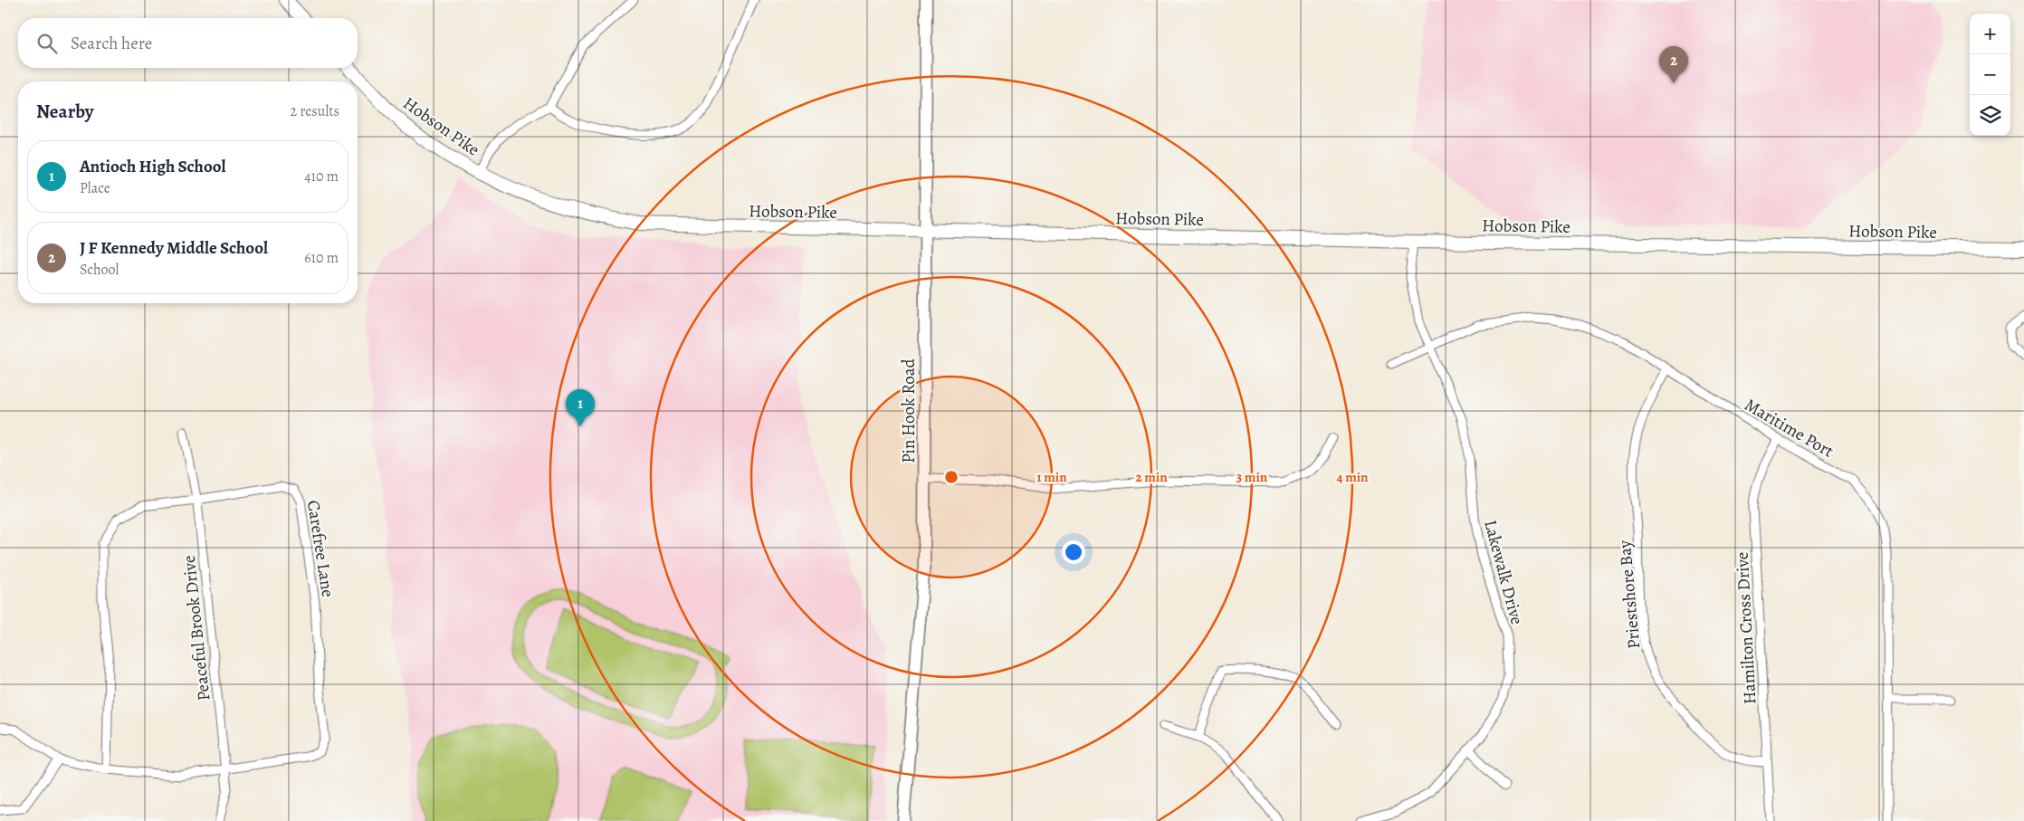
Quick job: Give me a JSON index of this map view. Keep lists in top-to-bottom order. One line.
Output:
{"streets":{"main road":["Hobson Pike"],"street":["Pin Hook Road","Maritime Port","Carefree Lane","Lakewalk Drive","Priestshore Bay","Peaceful Brook Drive","Hamilton Cross Drive"]},"crossings":[["Hobson Pike","Pin Hook Road"],["Hobson Pike","Lakewalk Drive"],["Maritime Port","Lakewalk Drive"],["Maritime Port","Priestshore Bay"],["Maritime Port","Hamilton Cross Drive"],["Carefree Lane","Peaceful Brook Drive"],["Priestshore Bay","Hamilton Cross Drive"]],"page":{"map_buttons":["+","−"],"search":"Search here","pins":["2","1"],"heading":["Nearby","2 results"],"list":[{"mark":"1","name":"Antioch High School","note":"Place","value":"410 m"},{"mark":"2","name":"J F Kennedy Middle School","note":"School","value":"610 m"}]},"rings":["1 min","2 min","3 min","4 min"]}
